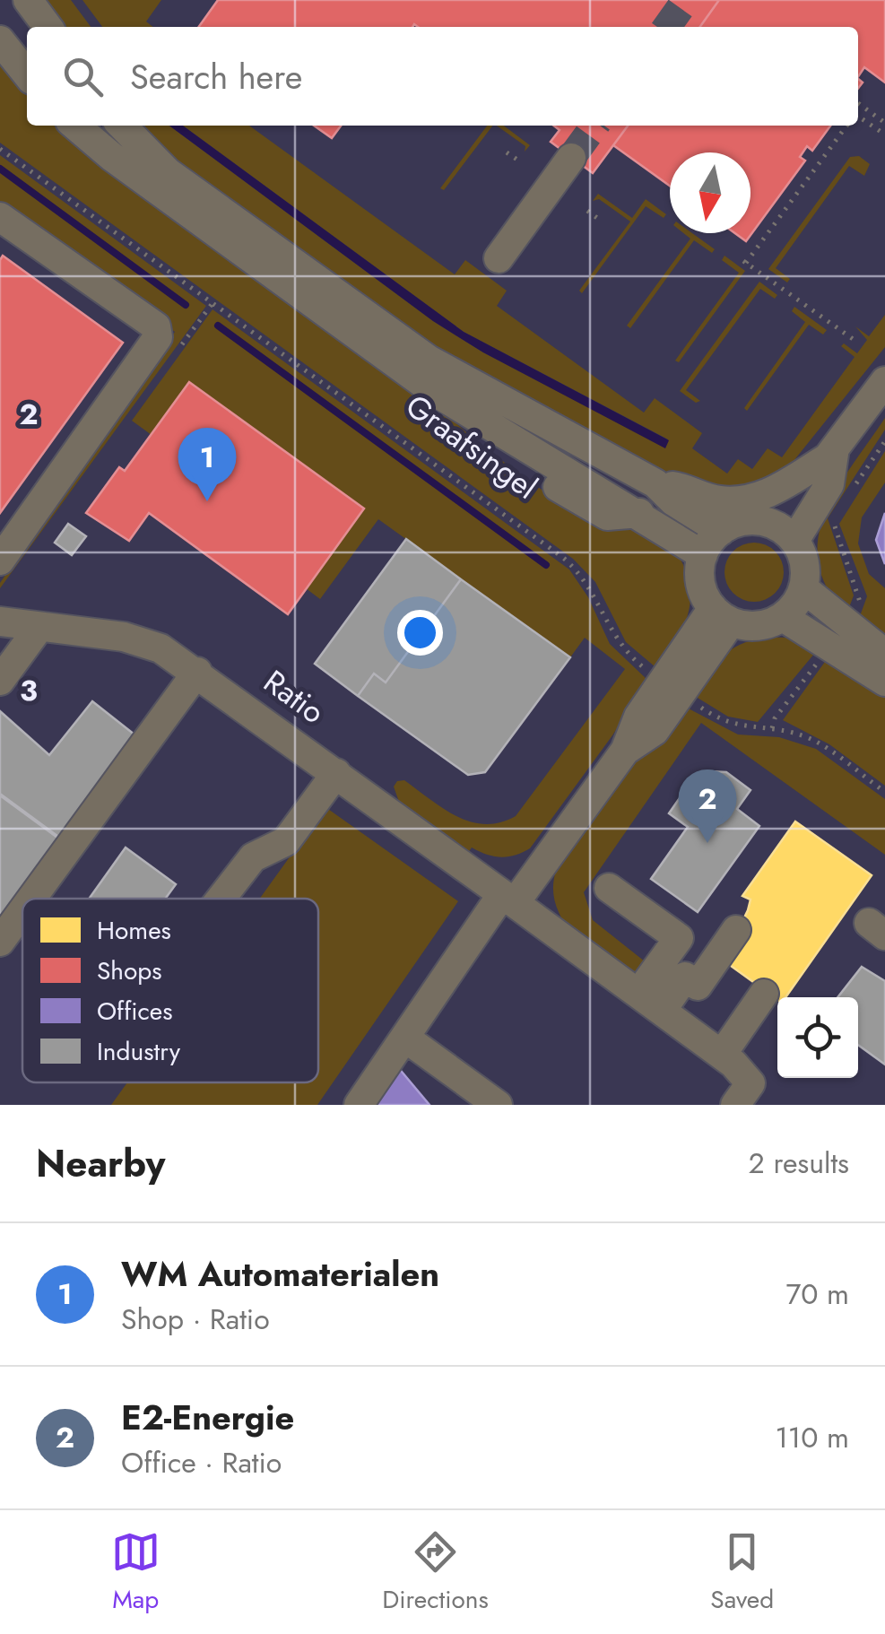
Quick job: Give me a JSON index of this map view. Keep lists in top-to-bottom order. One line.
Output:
{"streets":{"street":["Graafsingel","Ratio"]},"legend":["Homes","Shops","Offices","Industry"],"north":"bottom","page":{"search":"Search here","pins":["1","2"],"heading":["Nearby","2 results"],"list":[{"mark":"1","name":"WM Automaterialen","note":"Shop · Ratio","value":"70 m"},{"mark":"2","name":"E2-Energie","note":"Office · Ratio","value":"110 m"}],"nav":["Map","Directions","Saved"]},"grid":{"rows":["2","3"]}}
